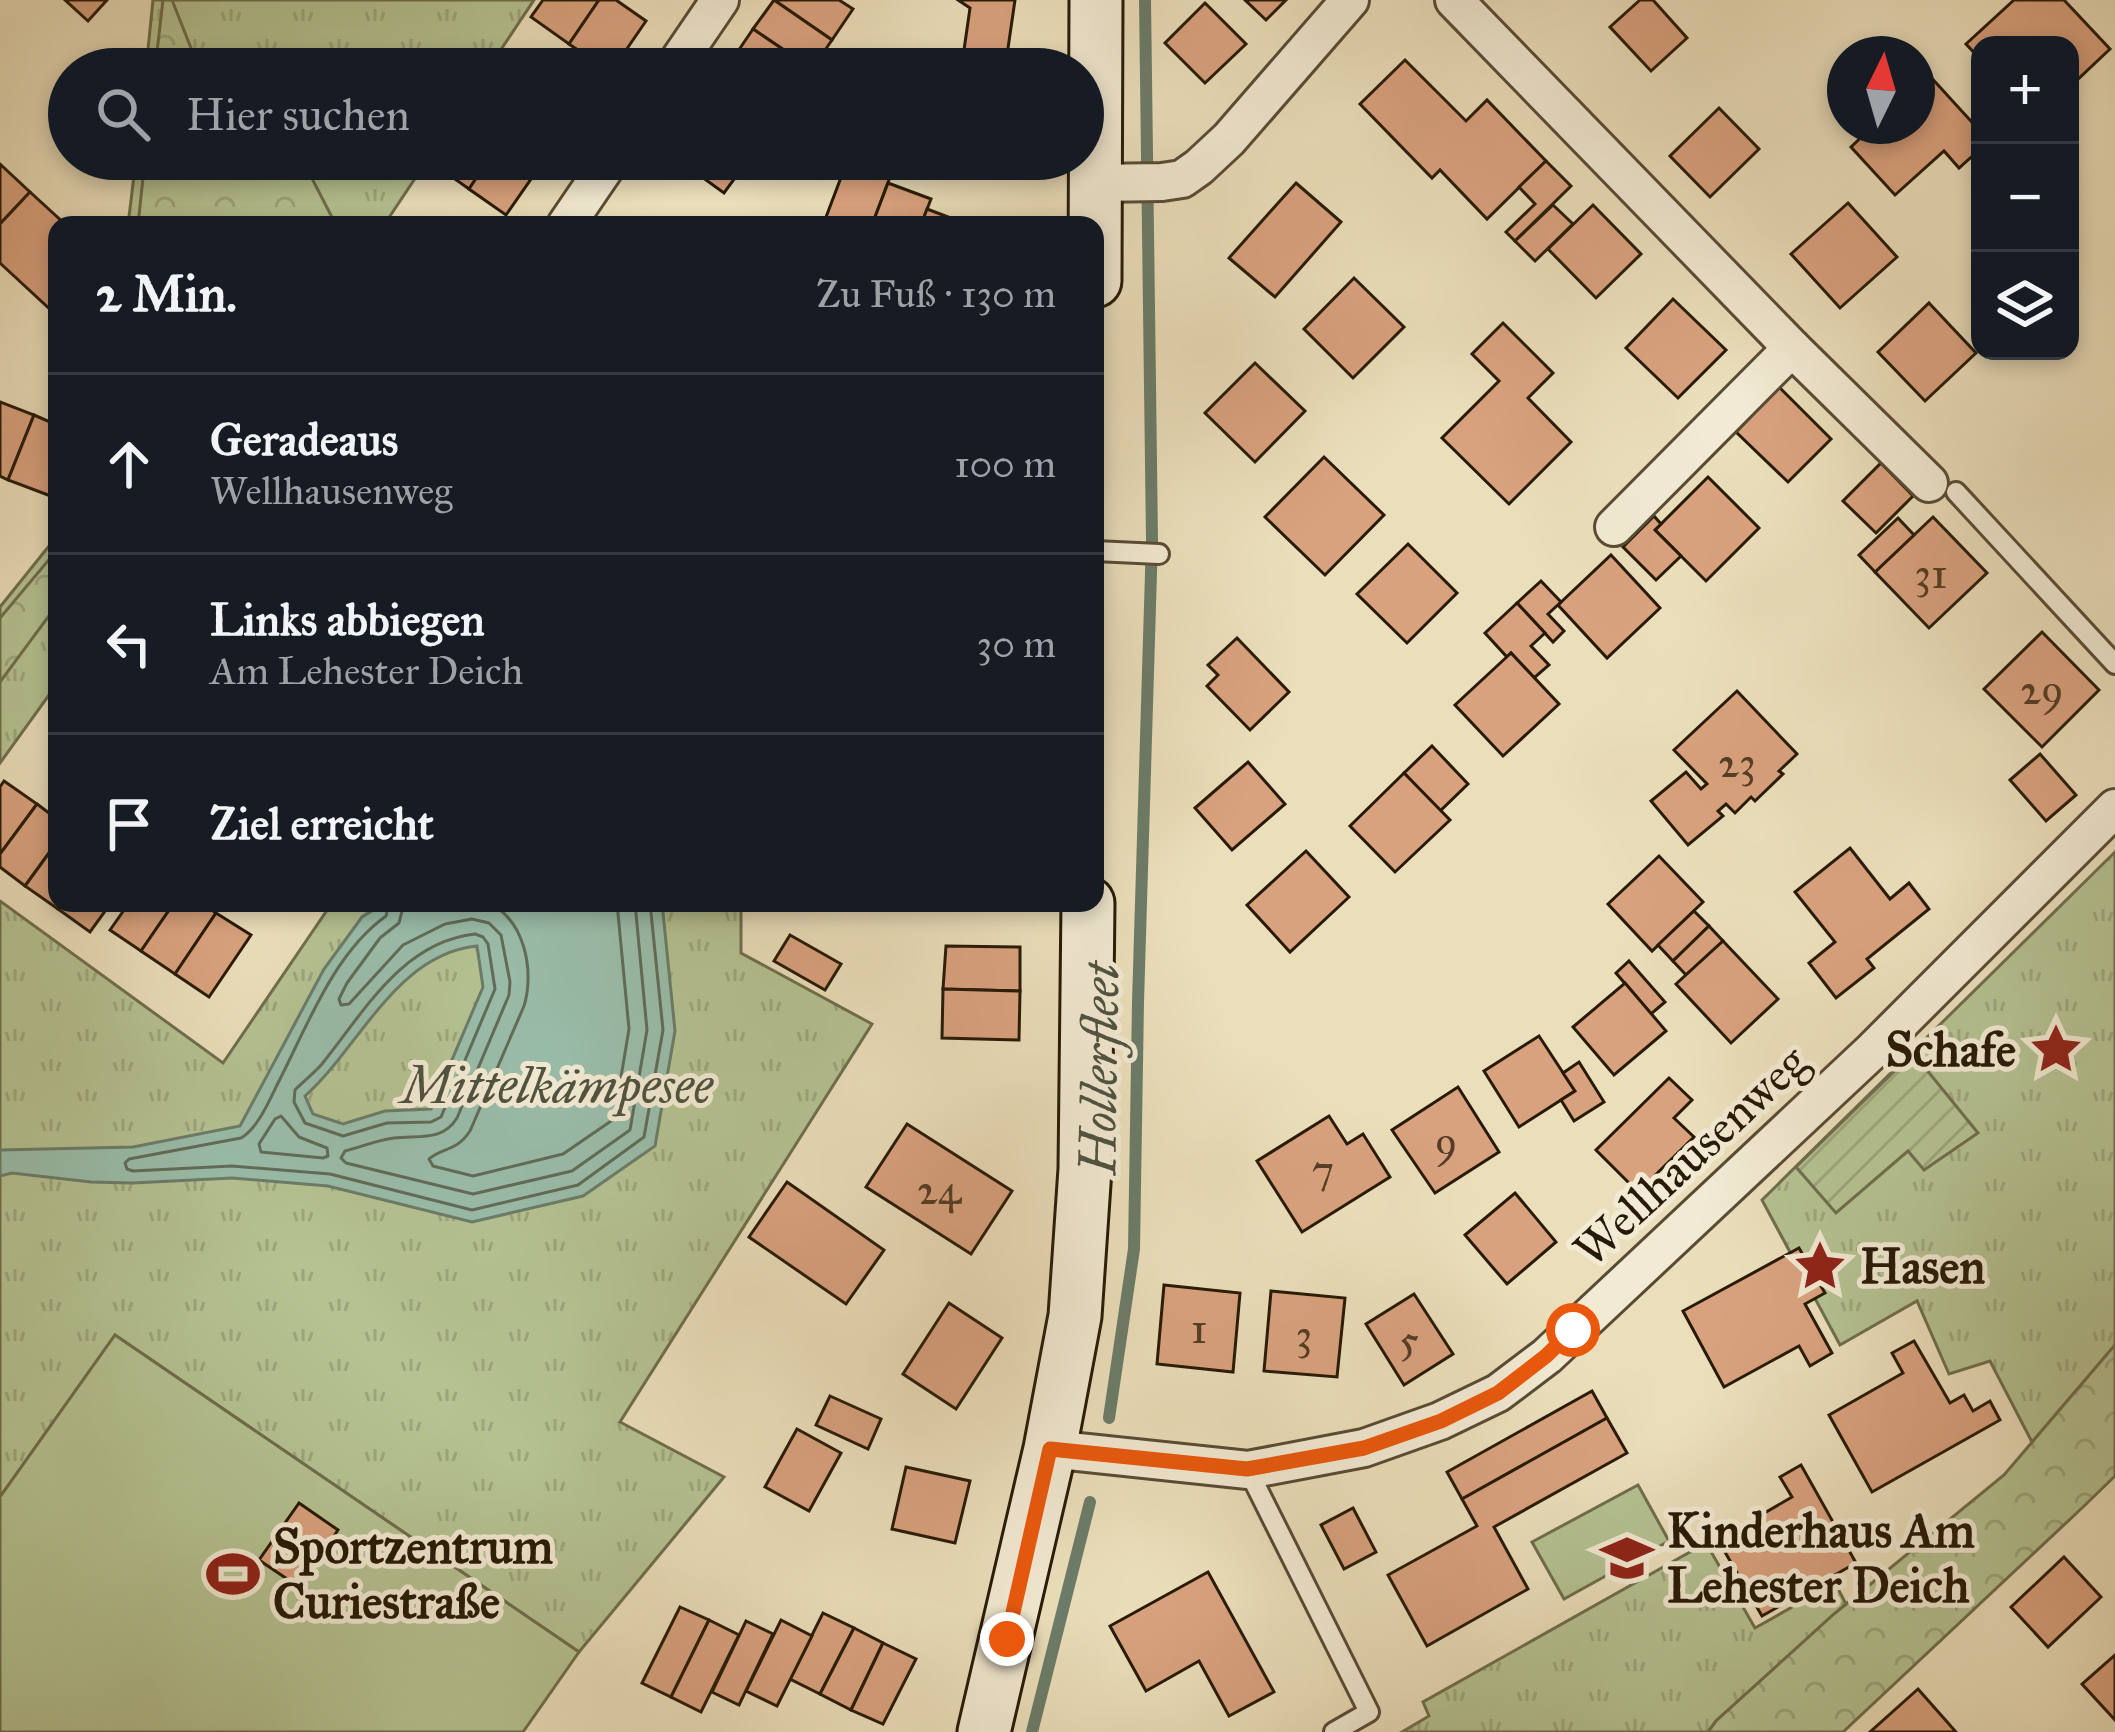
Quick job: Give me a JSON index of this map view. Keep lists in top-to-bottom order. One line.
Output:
{"streets":{"street":["Wellhausenweg"]},"water":["Hollerfleet","Mittelkämpesee"],"places":{"place":["Schafe","Hasen"],"school or university":["Kinderhaus Am Lehester Deich"],"sports":["Sportzentrum Curiestraße"]},"house_numbers":["31","29","23","9","7","24","1","3","5"],"north":"top","page":{"map_buttons":["+","−"],"search":"Hier suchen","heading":["2 Min.","Zu Fuß · 130 m"],"list":[["Geradeaus","Wellhausenweg","100 m"],["Links abbiegen","Am Lehester Deich","30 m"],"Ziel erreicht"]}}
